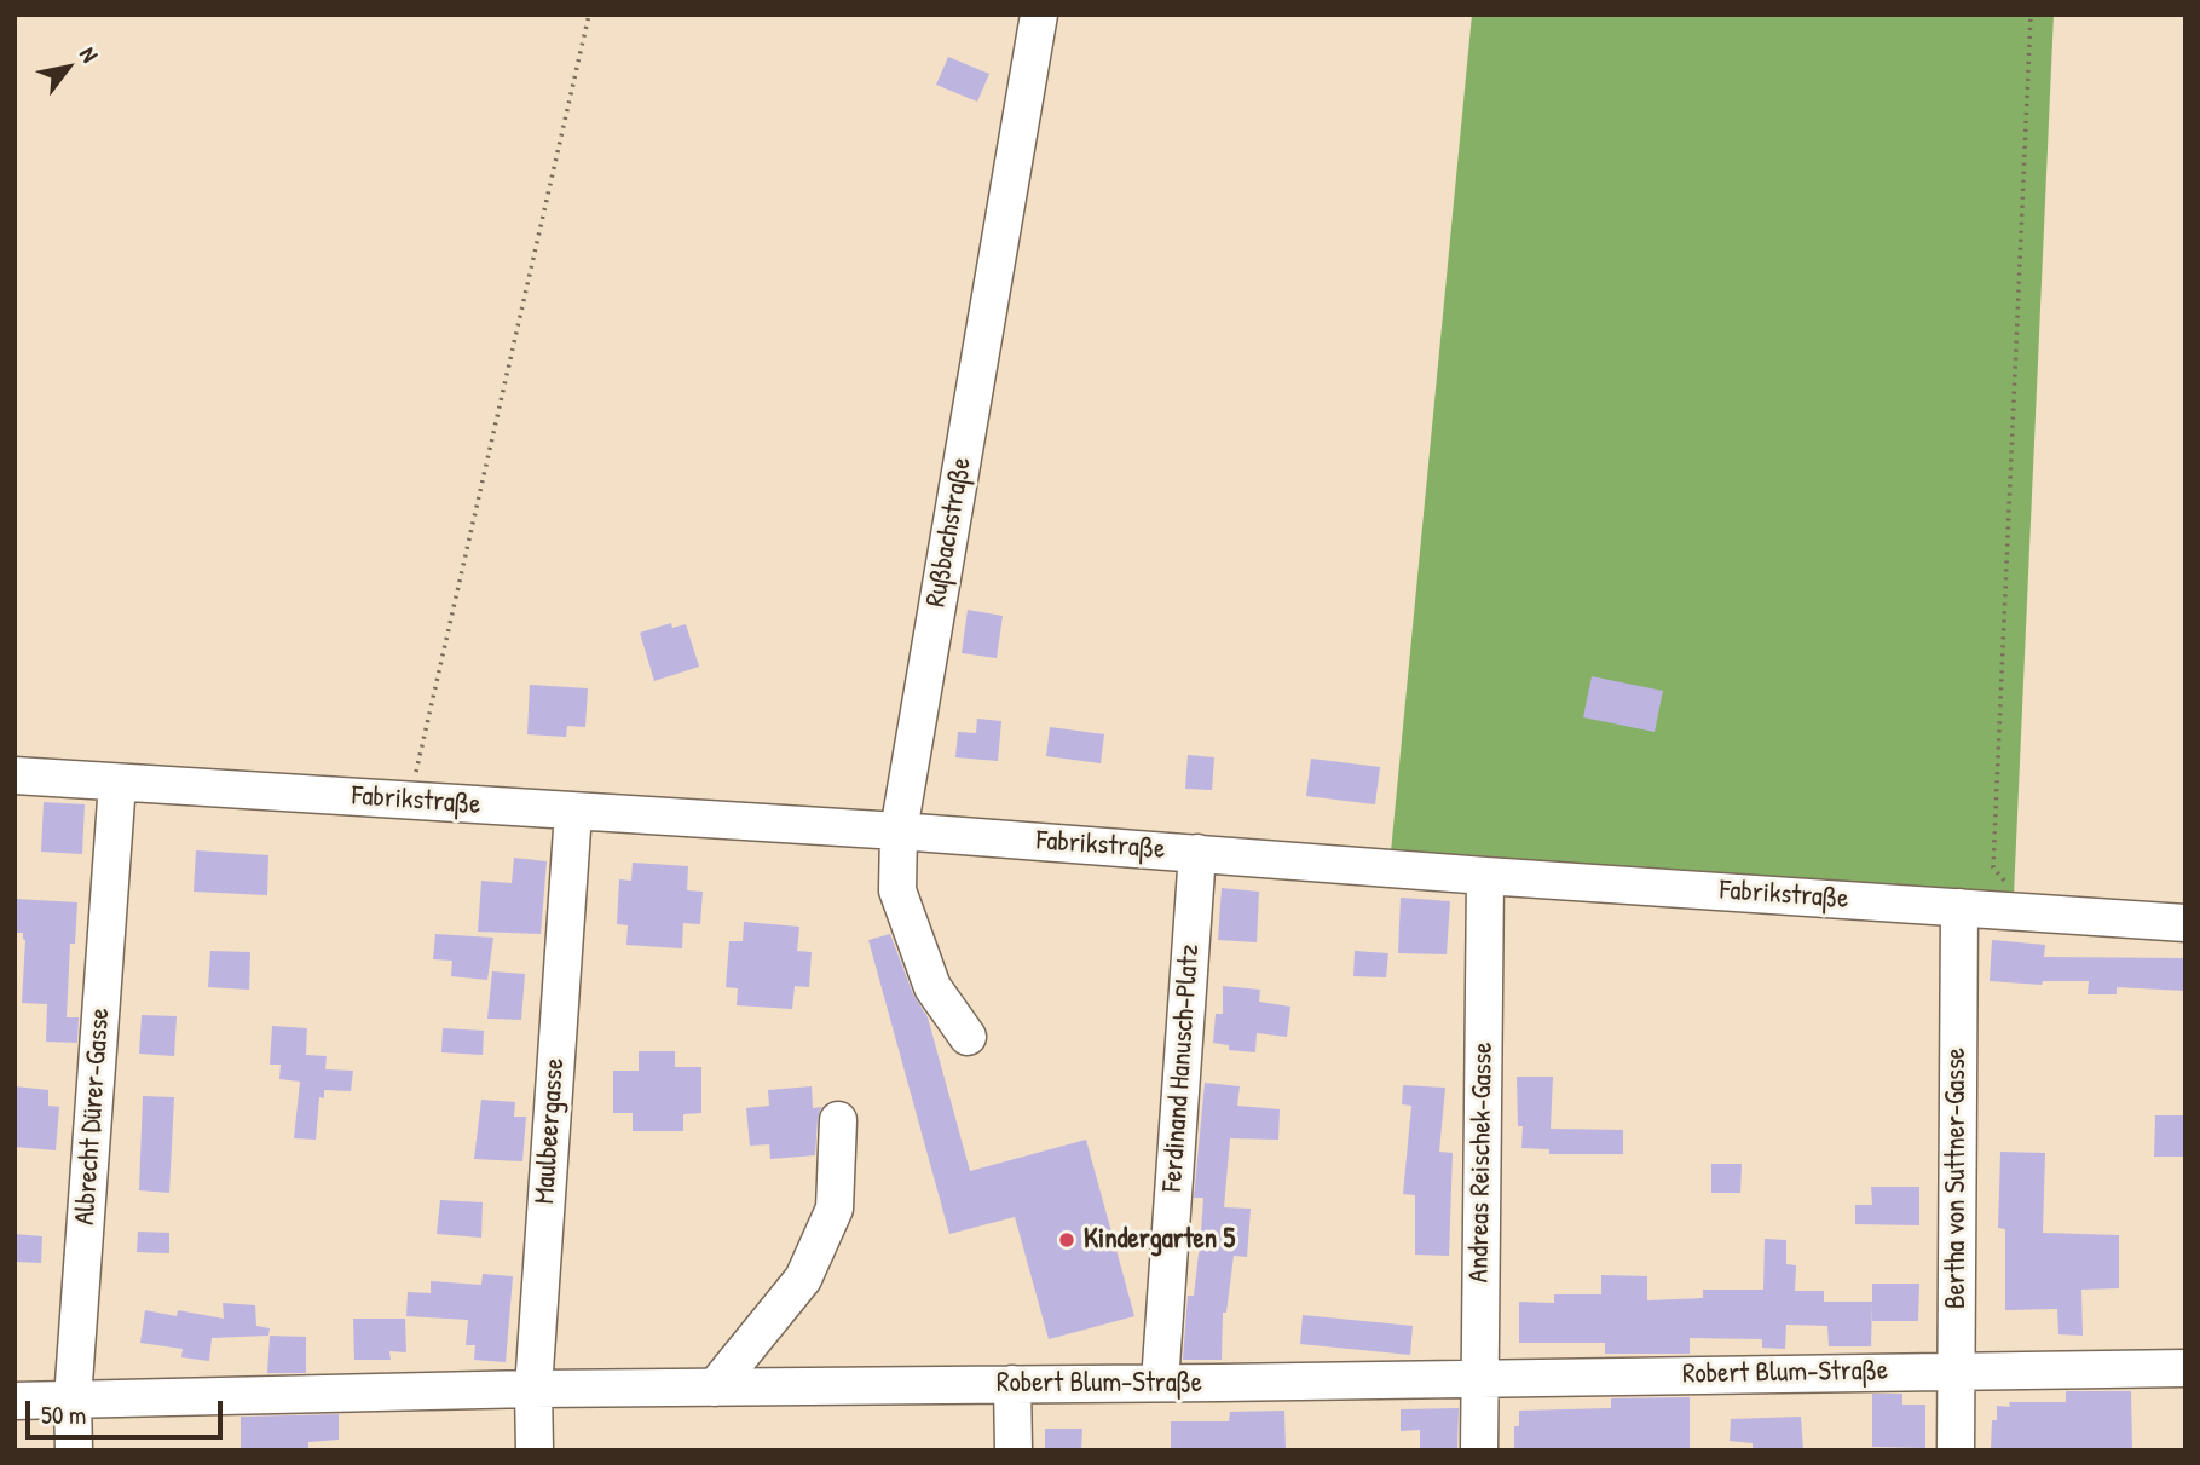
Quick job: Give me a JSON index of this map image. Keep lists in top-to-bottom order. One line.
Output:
{"streets":{"street":["Rußbachstraße","Fabrikstraße","Ferdinand Hanusch-Platz","Albrecht Dürer-Gasse","Maulbeergasse","Andreas Reischek-Gasse","Bertha von Suttner-Gasse","Robert Blum-Straße"]},"crossings":[["Rußbachstraße","Fabrikstraße"],["Fabrikstraße","Ferdinand Hanusch-Platz"],["Fabrikstraße","Albrecht Dürer-Gasse"],["Fabrikstraße","Maulbeergasse"],["Fabrikstraße","Andreas Reischek-Gasse"],["Fabrikstraße","Bertha von Suttner-Gasse"],["Ferdinand Hanusch-Platz","Robert Blum-Straße"],["Albrecht Dürer-Gasse","Robert Blum-Straße"],["Maulbeergasse","Robert Blum-Straße"],["Andreas Reischek-Gasse","Robert Blum-Straße"],["Bertha von Suttner-Gasse","Robert Blum-Straße"]],"places":["Kindergarten 5"],"scale_bar":"50 m","north":"top right"}
